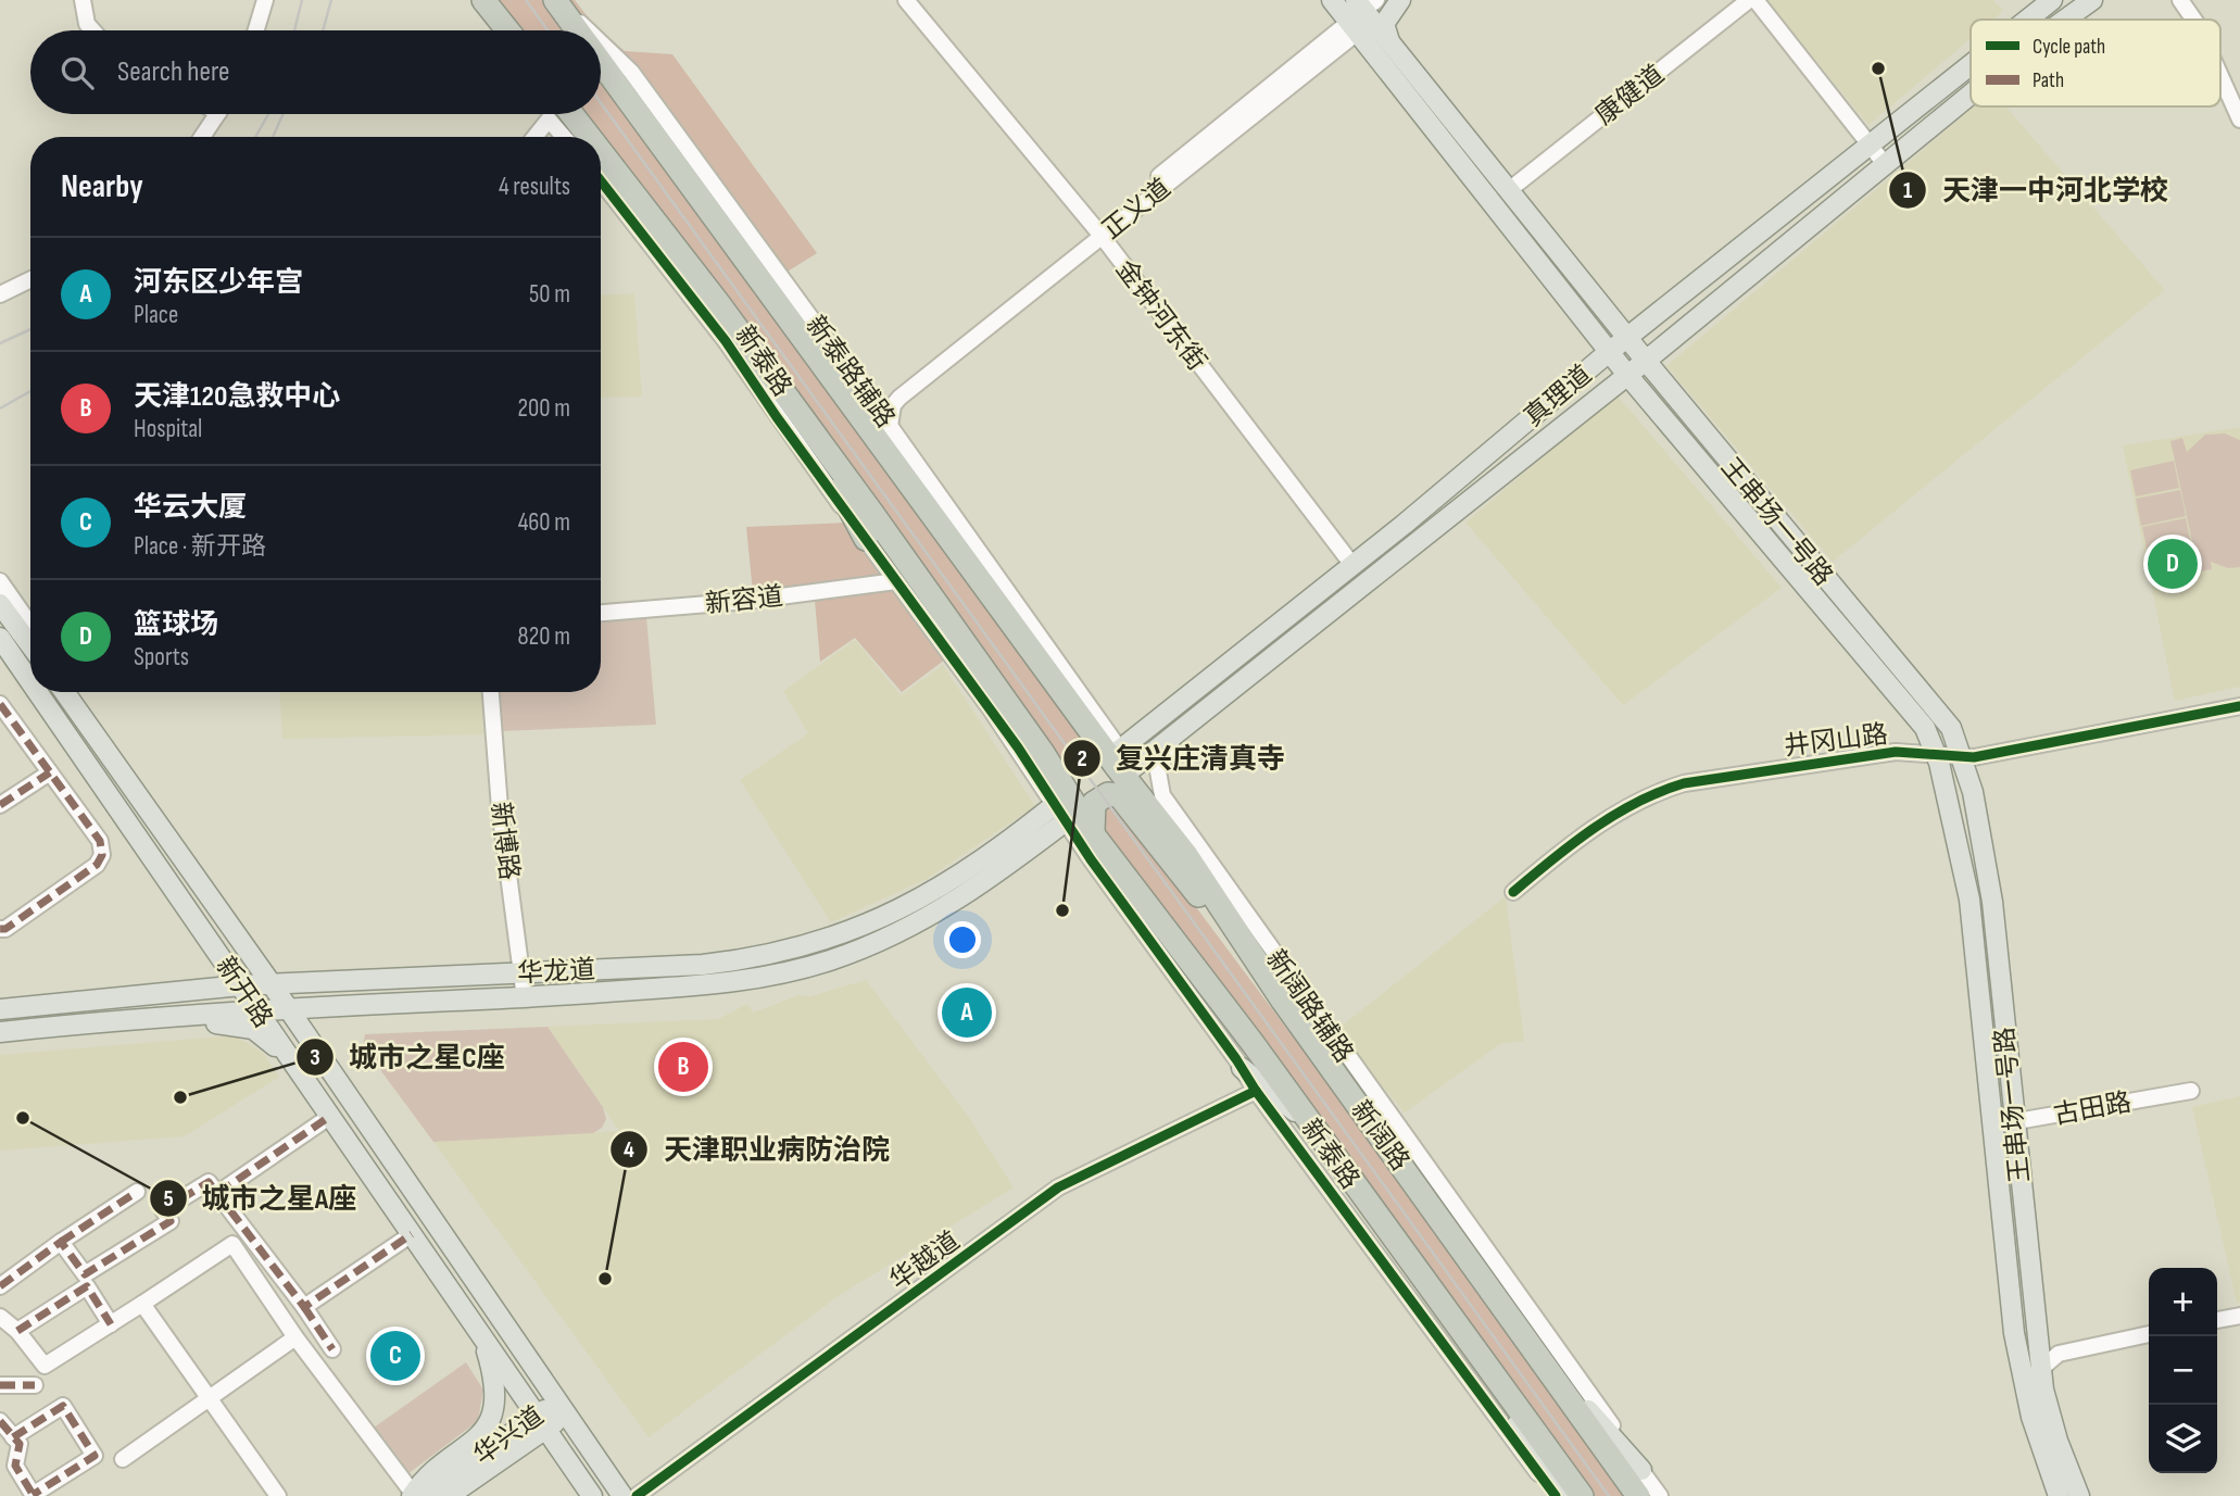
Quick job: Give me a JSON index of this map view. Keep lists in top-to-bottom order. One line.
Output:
{"streets":{"highway":["新泰路","新阔路"],"main road":["真理道","王串场一号路","华龙道","新开路","华兴道"],"street":["康健道","正义道","金钟河东街","新泰路辅路","新容道","井冈山路","新博路","新阔路辅路","古田路","华越道"]},"crossings":[["康健道","王串场一号路"],["正义道","金钟河东街"],["正义道","新泰路辅路"],["正义道","王串场一号路"],["金钟河东街","真理道"],["新泰路","新容道"],["新泰路","华龙道"],["新泰路","华越道"],["新泰路辅路","真理道"],["新泰路辅路","新阔路"],["真理道","王串场一号路"],["真理道","新阔路辅路"],["真理道","新阔路"],["王串场一号路","井冈山路"],["王串场一号路","古田路"],["新博路","华龙道"],["华龙道","新开路"],["新开路","华兴道"],["新阔路辅路","新阔路"]],"places":["天津一中河北学校","复兴庄清真寺","城市之星C座","城市之星A座","天津职业病防治院"],"legend":["Cycle path","Path"],"page":{"search":"Search here","heading":["Nearby","4 results"],"list":[{"mark":"A","name":"河东区少年宫","note":"Place","value":"50 m"},{"mark":"B","name":"天津120急救中心","note":"Hospital","value":"200 m"},{"mark":"C","name":"华云大厦","note":"Place · 新开路","value":"460 m"},{"mark":"D","name":"篮球场","note":"Sports","value":"820 m"}],"pins":["D","A","B","C"],"map_buttons":["+","−"]}}
